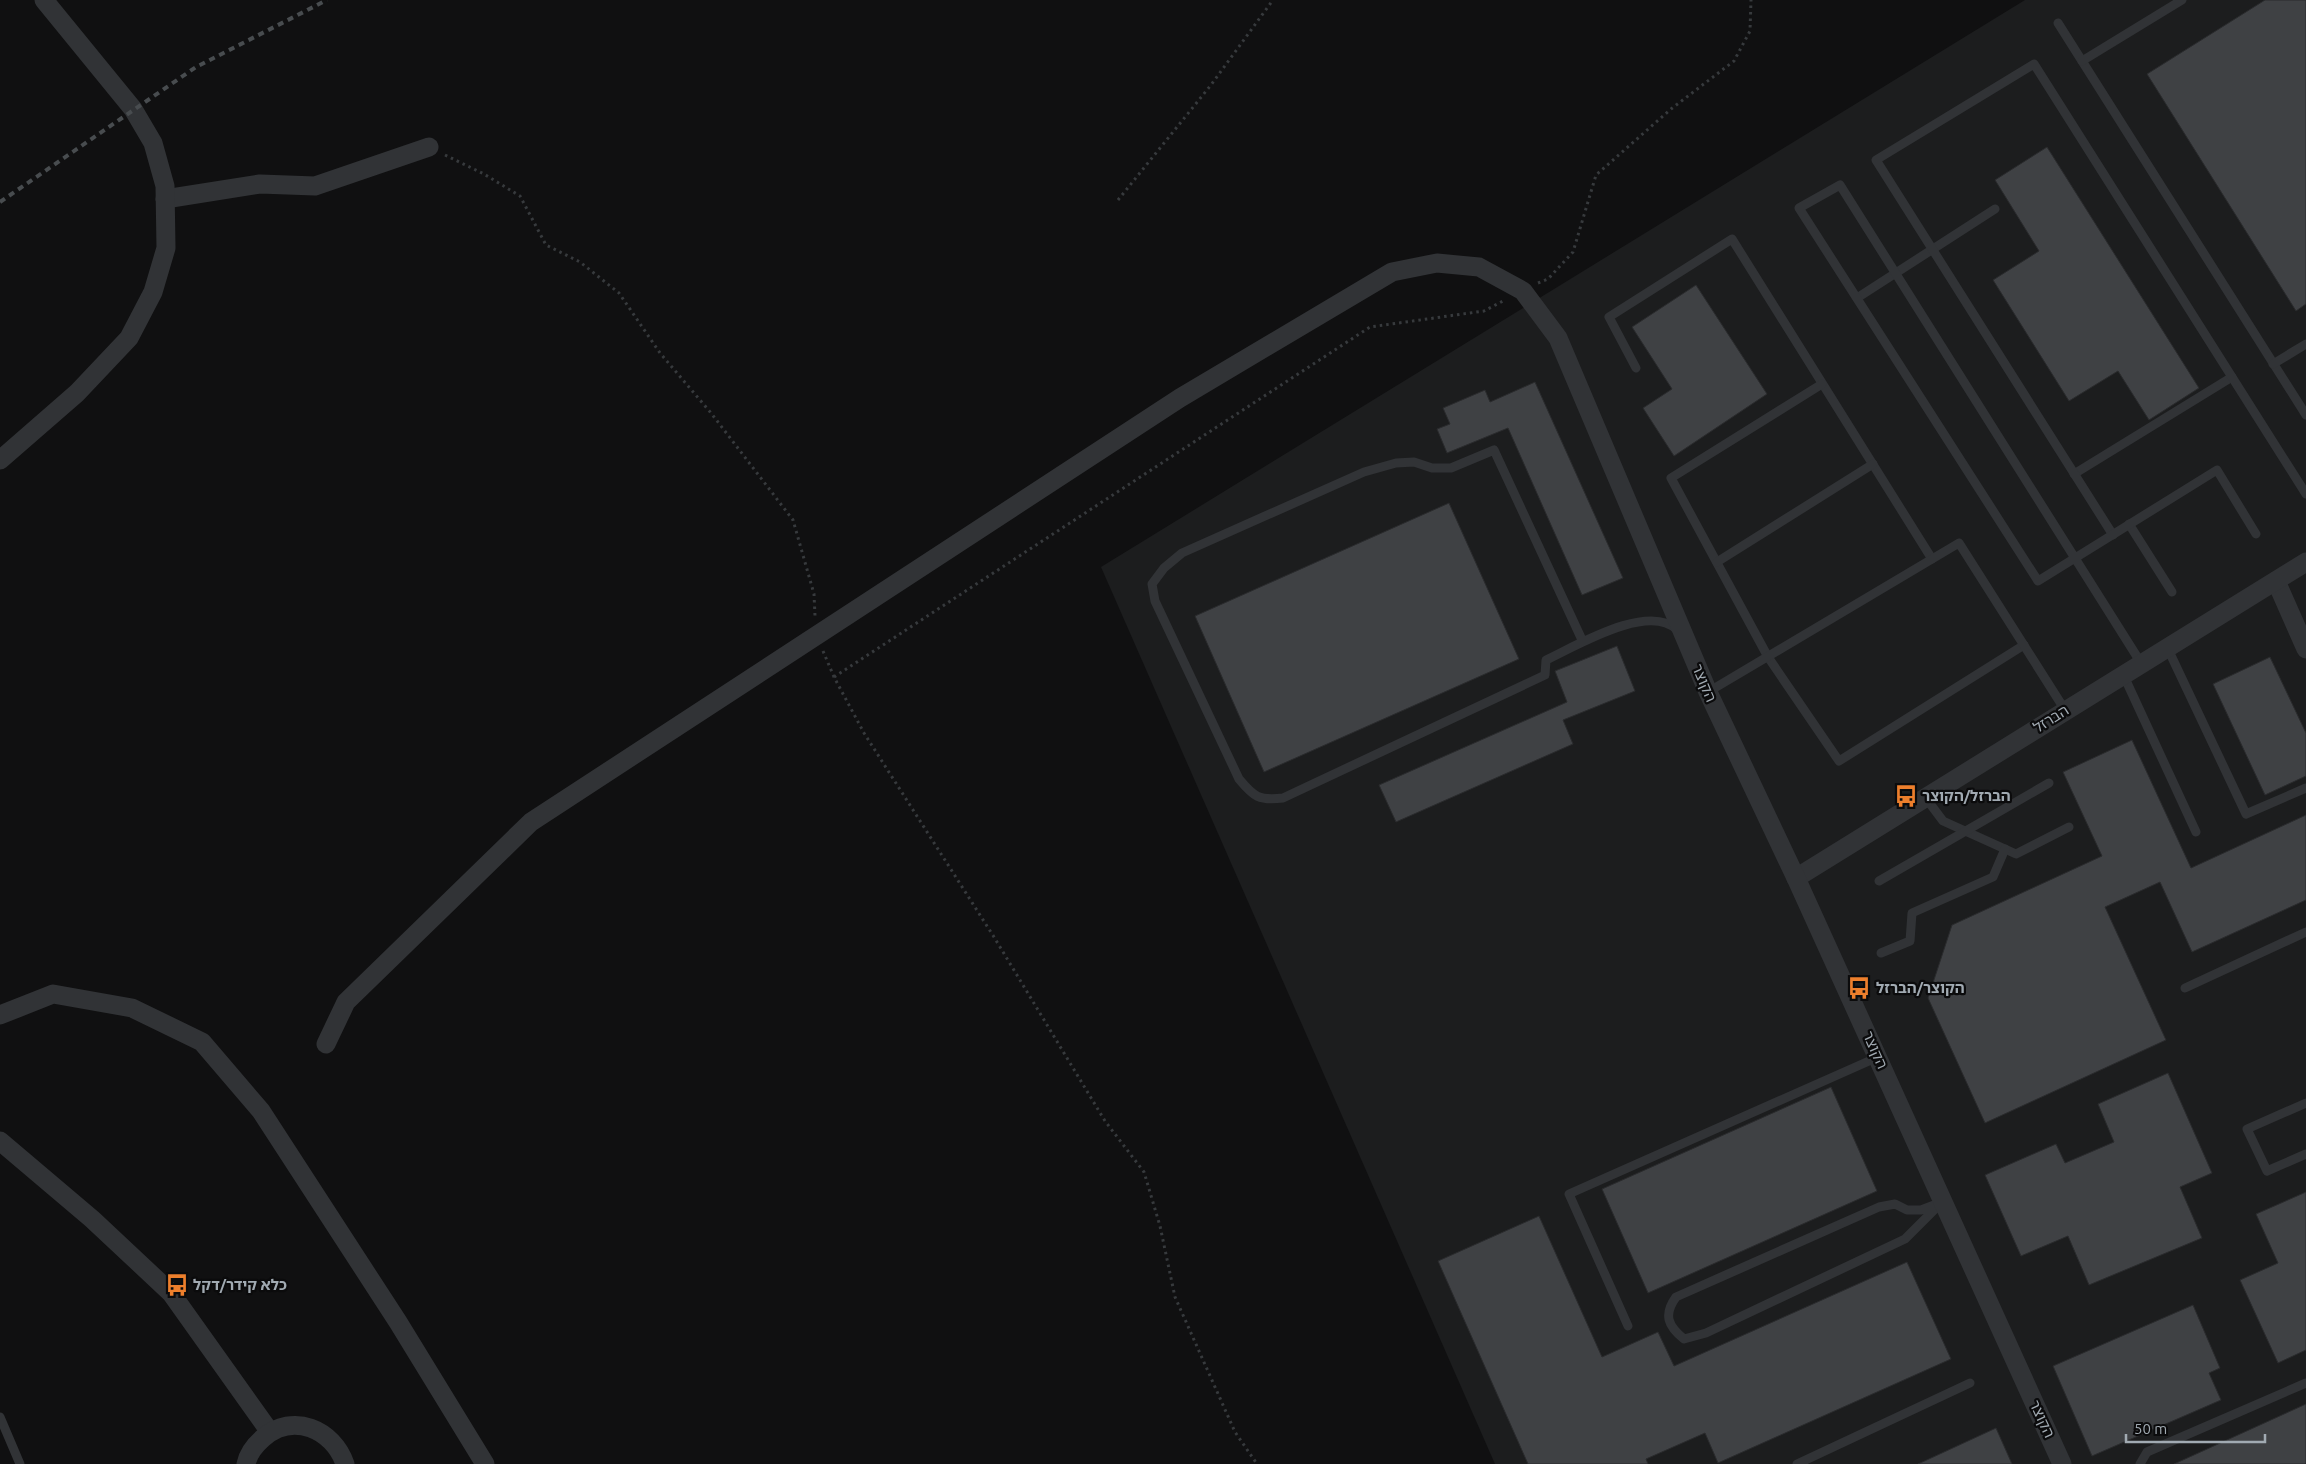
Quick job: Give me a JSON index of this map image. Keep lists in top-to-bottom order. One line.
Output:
{"streets":{"street":["הקוצר","הברזל"]},"crossings":[["הקוצר","הברזל"]],"places":{"bus stop":["הברזל/הקוצר","הקוצר/הברזל","כלא קידר/דקל"]},"scale_bar":"50 m"}
